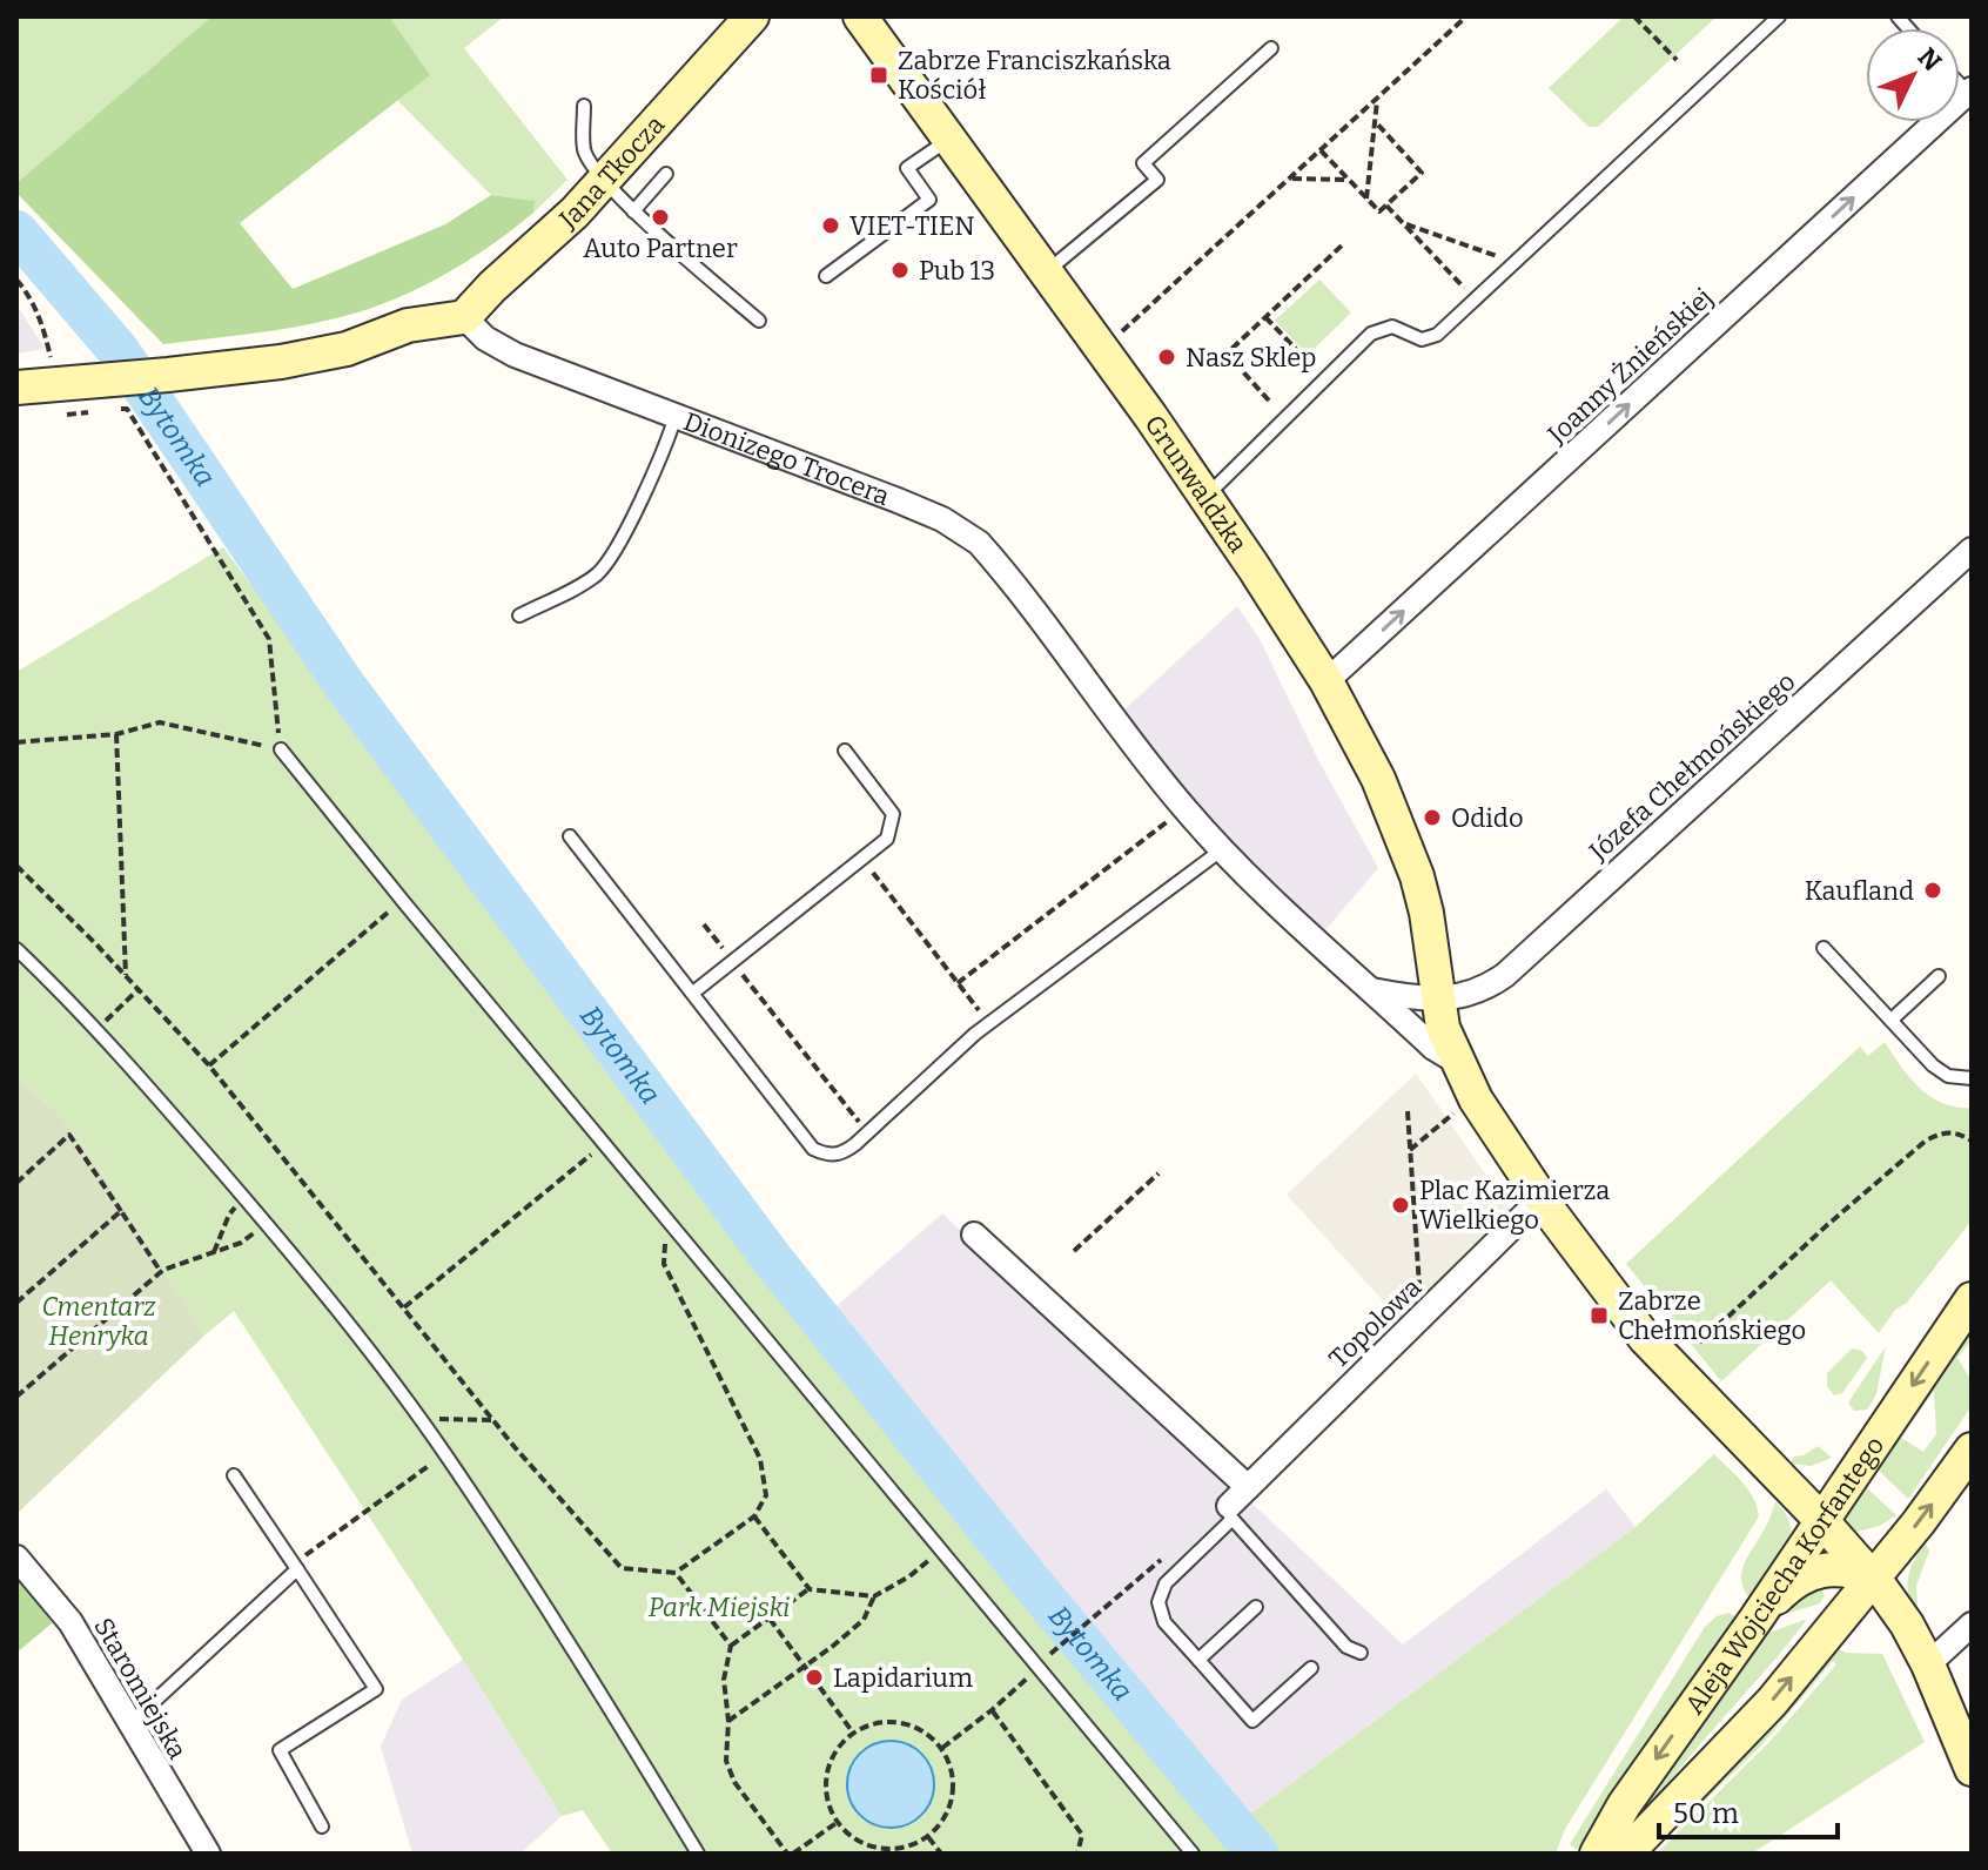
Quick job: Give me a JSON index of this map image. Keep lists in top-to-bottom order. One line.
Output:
{"streets":{"street":["Jana Tkocza","Joanny Żnieńskiej","Dionizego Trocera","Grunwaldzka","Józefa Chełmońskiego","Topolowa","Aleja Wojciecha Korfantego","Staromiejska"]},"crossings":[["Jana Tkocza","Dionizego Trocera"],["Joanny Żnieńskiej","Grunwaldzka"],["Dionizego Trocera","Grunwaldzka"],["Grunwaldzka","Józefa Chełmońskiego"],["Grunwaldzka","Topolowa"],["Grunwaldzka","Aleja Wojciecha Korfantego"]],"one_way":["Joanny Żnieńskiej"],"water":["Bytomka"],"parks":["Cmentarz Henryka","Park Miejski"],"places":{"transit":["Zabrze Franciszkańska Kościół","Zabrze Chełmońskiego"],"other":["Auto Partner","VIET-TIEN","Pub 13","Nasz Sklep","Odido","Kaufland","Plac Kazimierza Wielkiego","Lapidarium"]},"scale_bar":"50 m","north":"top right"}
